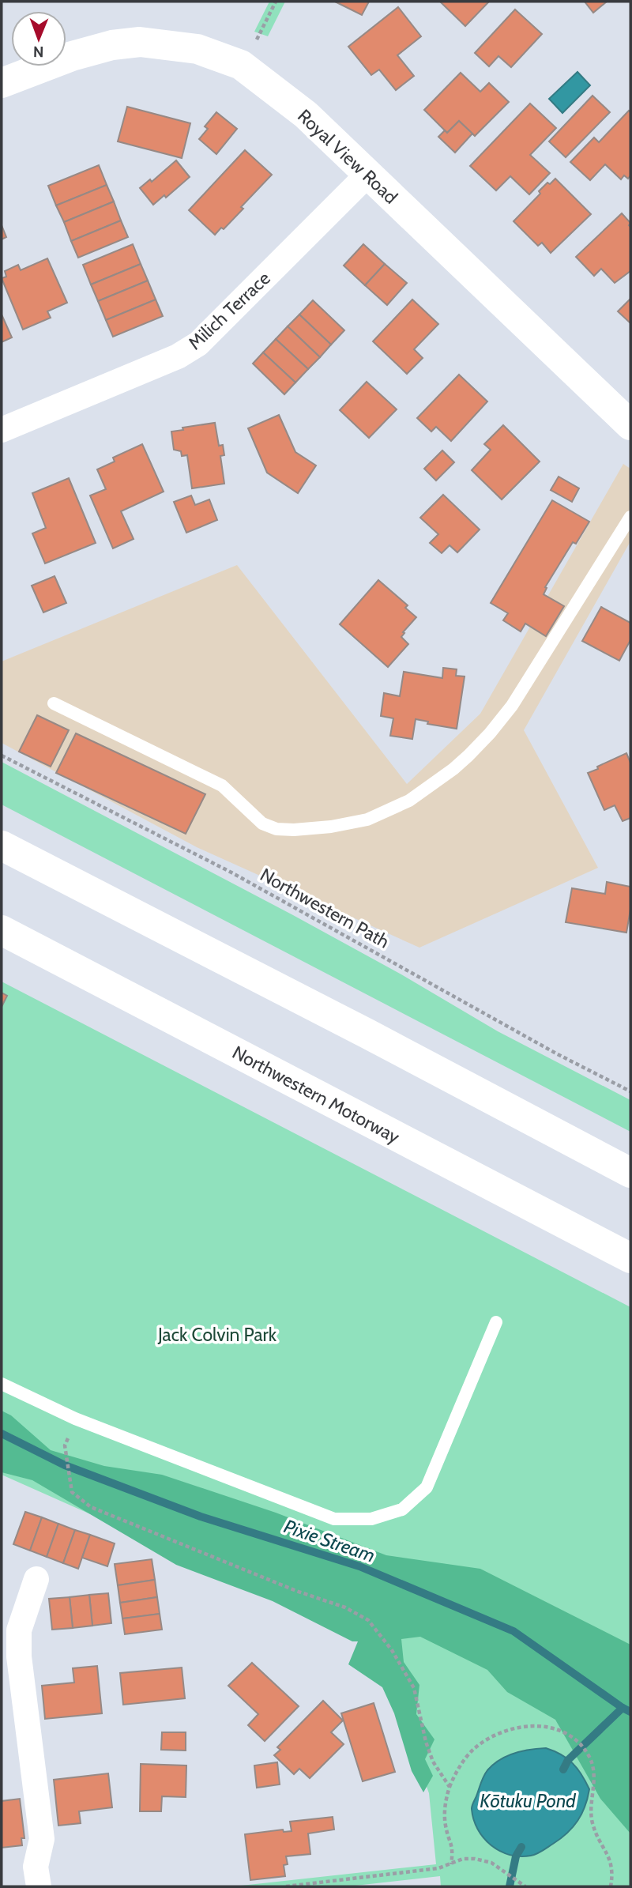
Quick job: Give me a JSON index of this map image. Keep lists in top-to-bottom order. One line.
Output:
{"streets":{"main road":["Royal View Road","Northwestern Motorway"],"street":["Milich Terrace"],"path":["Northwestern Path"]},"crossings":[["Royal View Road","Milich Terrace"]],"water":["Pixie Stream","Kōtuku Pond"],"parks":["Jack Colvin Park"],"north":"bottom"}
